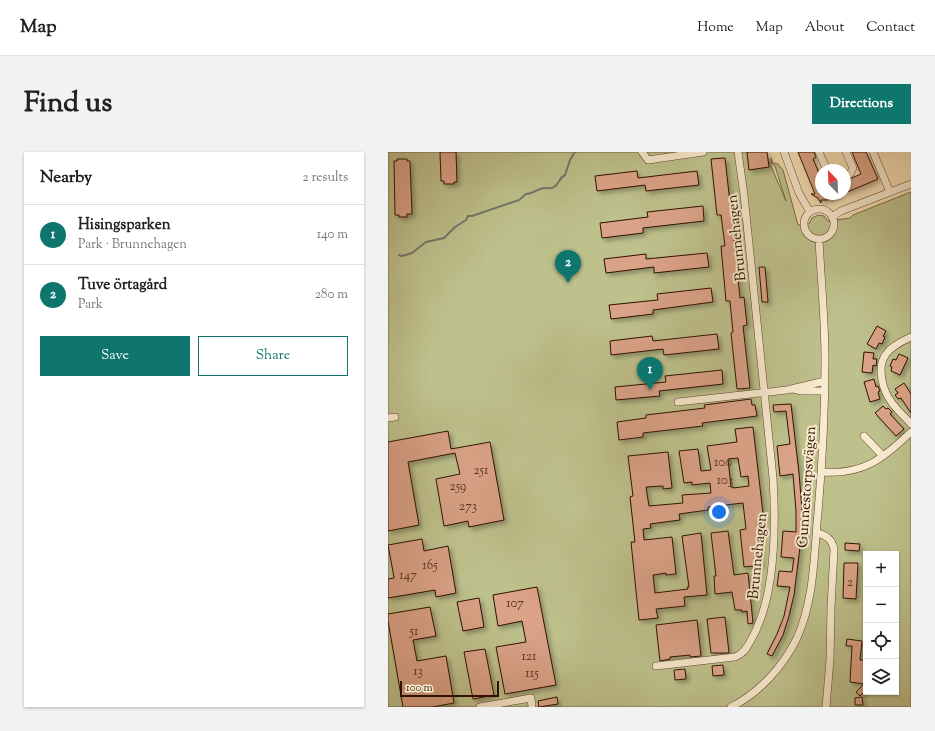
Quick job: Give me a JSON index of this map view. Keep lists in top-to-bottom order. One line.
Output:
{"streets":{"street":["Brunnehagen","Gunnestorpsvägen"]},"house_numbers":["100","251","103","259","273","165","147","2","107","51","121","13","115"],"scale_bar":"100 m","north":"top left","page":{"header":"Map","nav":["Home","Map","About","Contact"],"title":"Find us","buttons":["Directions",["Save","Share"]],"heading":["Nearby","2 results"],"list":[{"mark":"1","name":"Hisingsparken","note":"Park · Brunnehagen","value":"140 m"},{"mark":"2","name":"Tuve örtagård","note":"Park","value":"280 m"}],"pins":["2","1"],"map_buttons":["+","−"],"scale":"100 m"}}
